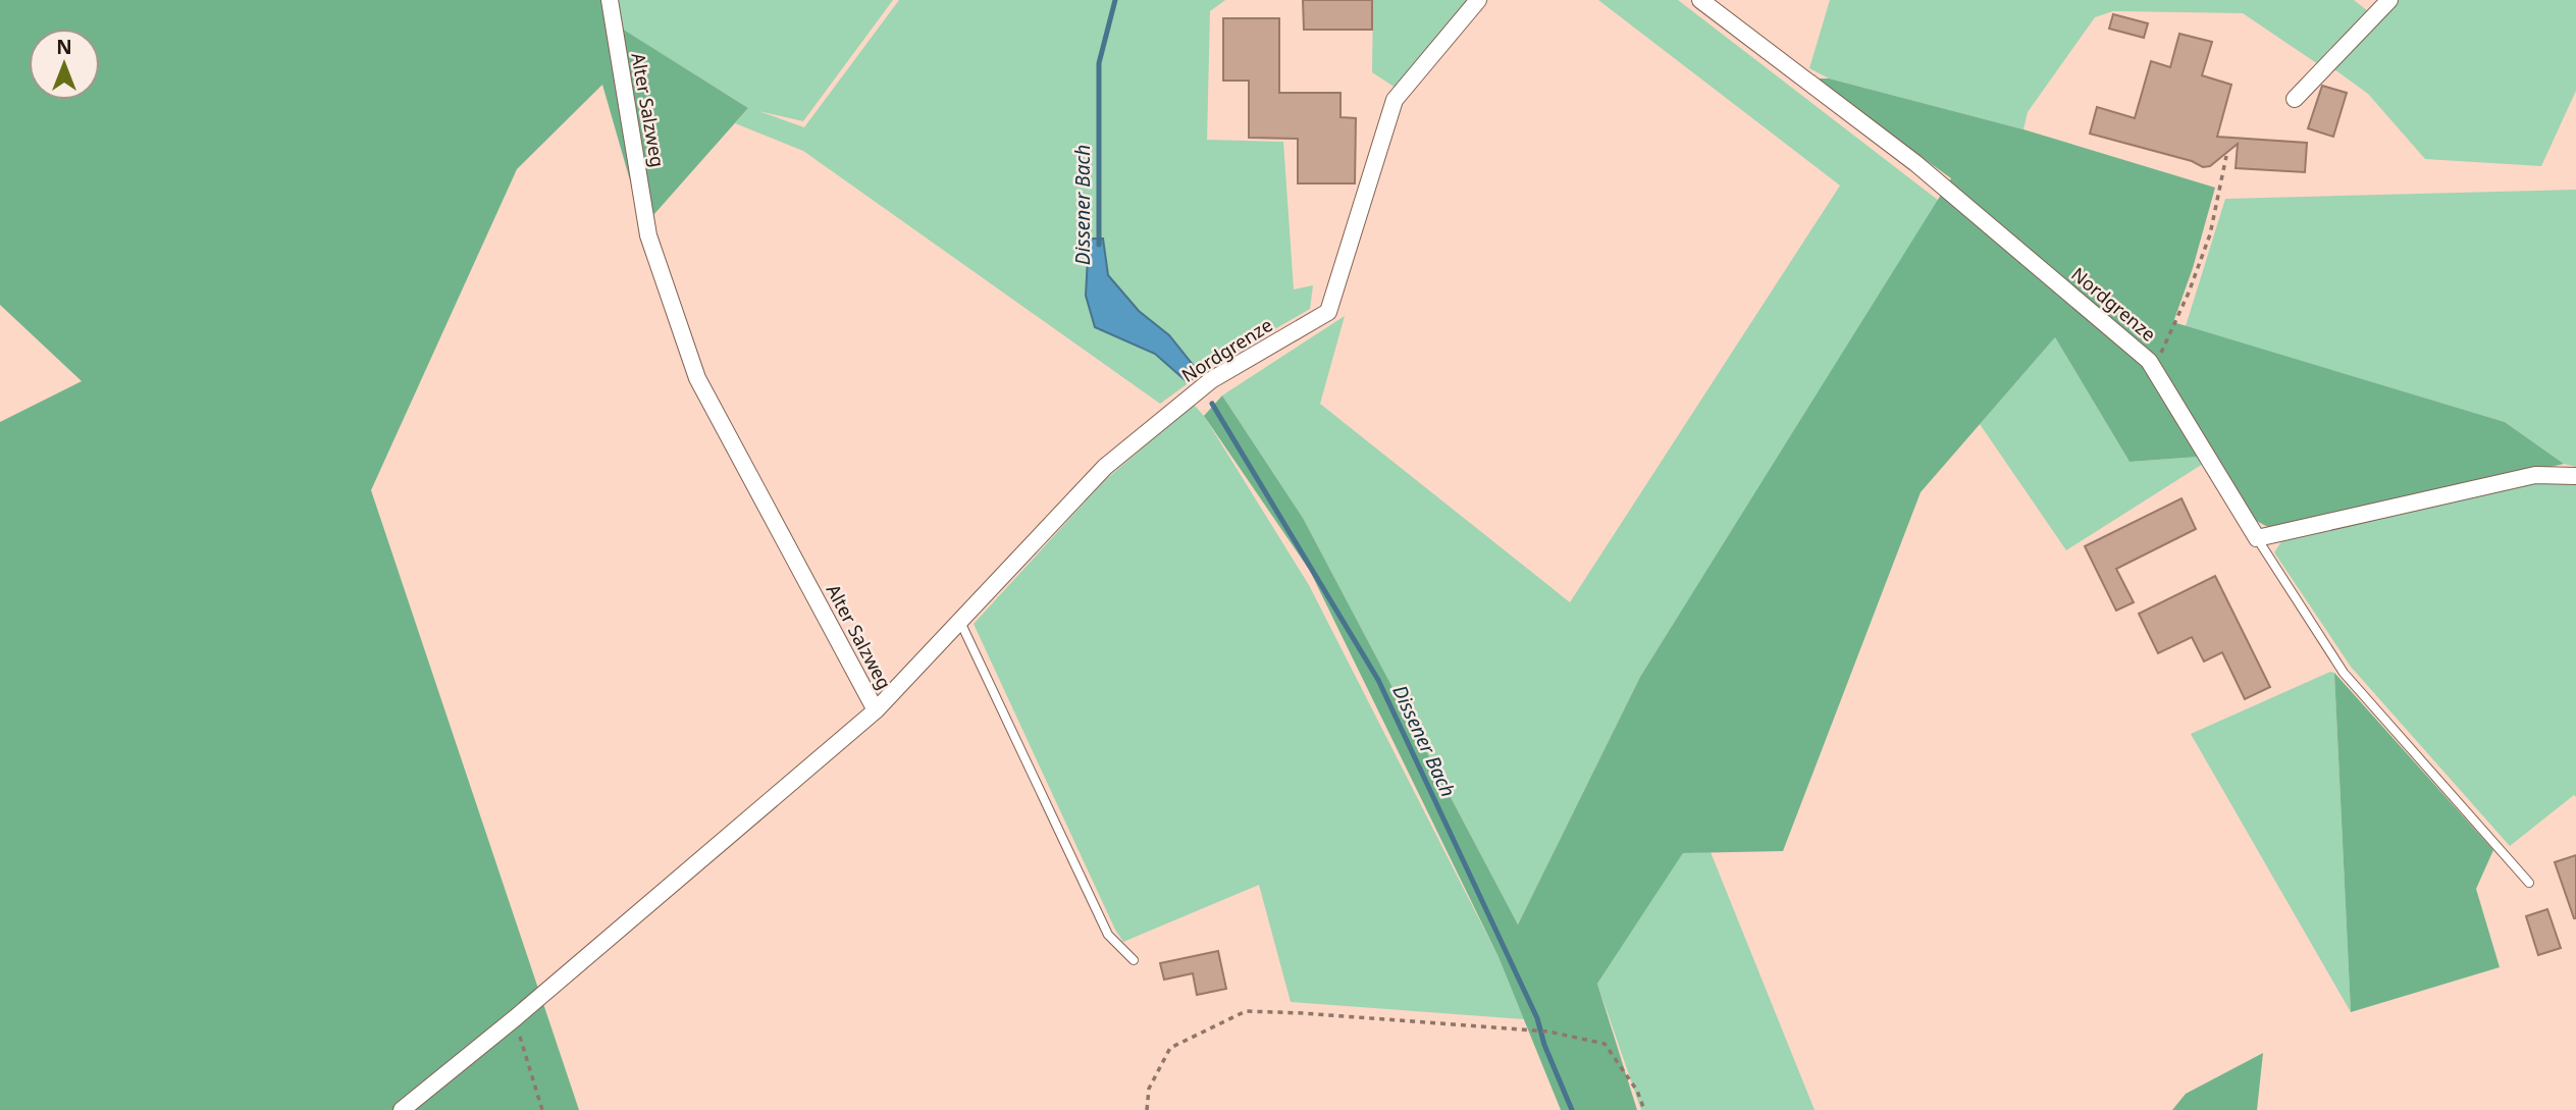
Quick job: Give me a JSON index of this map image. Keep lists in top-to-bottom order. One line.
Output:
{"streets":{"street":["Alter Salzweg","Nordgrenze"]},"crossings":[["Alter Salzweg","Nordgrenze"]],"water":["Dissener Bach"],"north":"top"}
